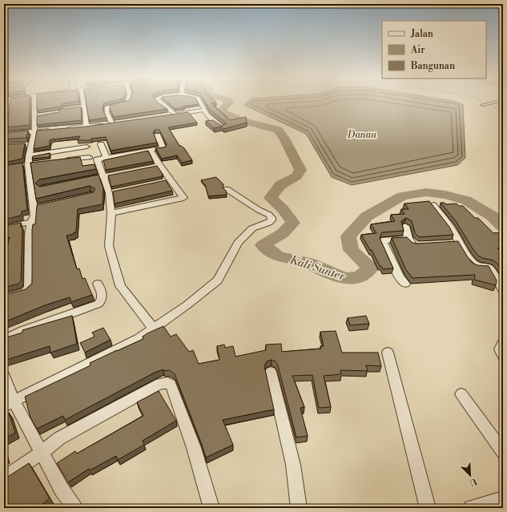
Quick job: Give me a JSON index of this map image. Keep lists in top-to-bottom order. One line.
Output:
{"water":["Danau","Kali Sunter"],"legend":["Jalan","Air","Bangunan"],"north":"bottom right"}
